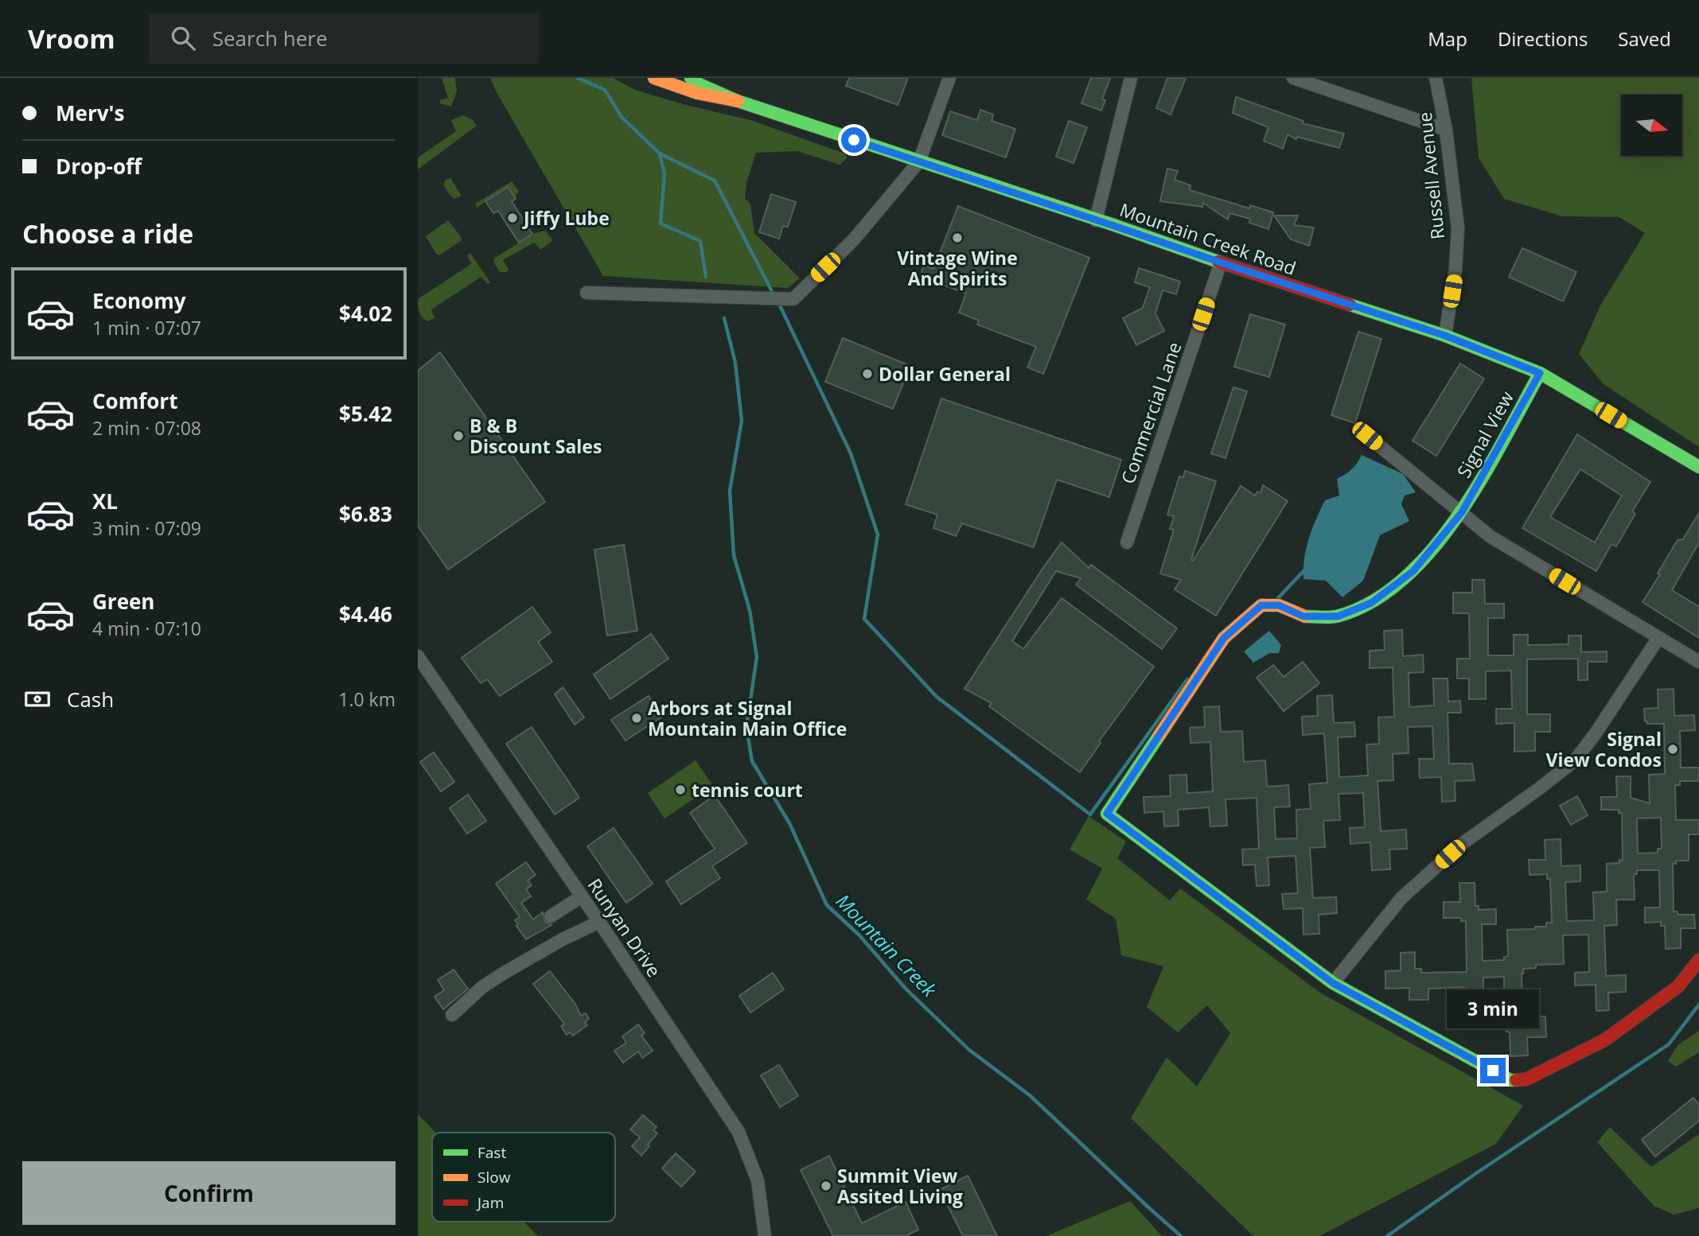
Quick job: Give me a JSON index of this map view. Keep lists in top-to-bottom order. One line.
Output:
{"streets":{"street":["Russell Avenue","Mountain Creek Road","Commercial Lane","Signal View","Runyan Drive"]},"crossings":[["Russell Avenue","Mountain Creek Road"],["Mountain Creek Road","Commercial Lane"],["Mountain Creek Road","Signal View"]],"water":["Mountain Creek"],"places":["Jiffy Lube","Vintage Wine And Spirits","Dollar General","B & B Discount Sales","Arbors at Signal Mountain Main Office","Signal View Condos","tennis court","Summit View Assited Living"],"legend":["Fast","Slow","Jam"],"north":"right","page":{"header":"Vroom","search":"Search here","nav":["Map","Directions","Saved"],"banner":["Merv's","Drop-off"],"heading":"Choose a ride","list":[{"name":"Economy","note":"1 min · 07:07","value":"$4.02"},{"name":"Comfort","note":"2 min · 07:08","value":"$5.42"},{"name":"XL","note":"3 min · 07:09","value":"$6.83"},{"name":"Green","note":"4 min · 07:10","value":"$4.46"}],"pay":["Cash","1.0 km"],"bubble":"3 min","buttons":"Confirm"}}
